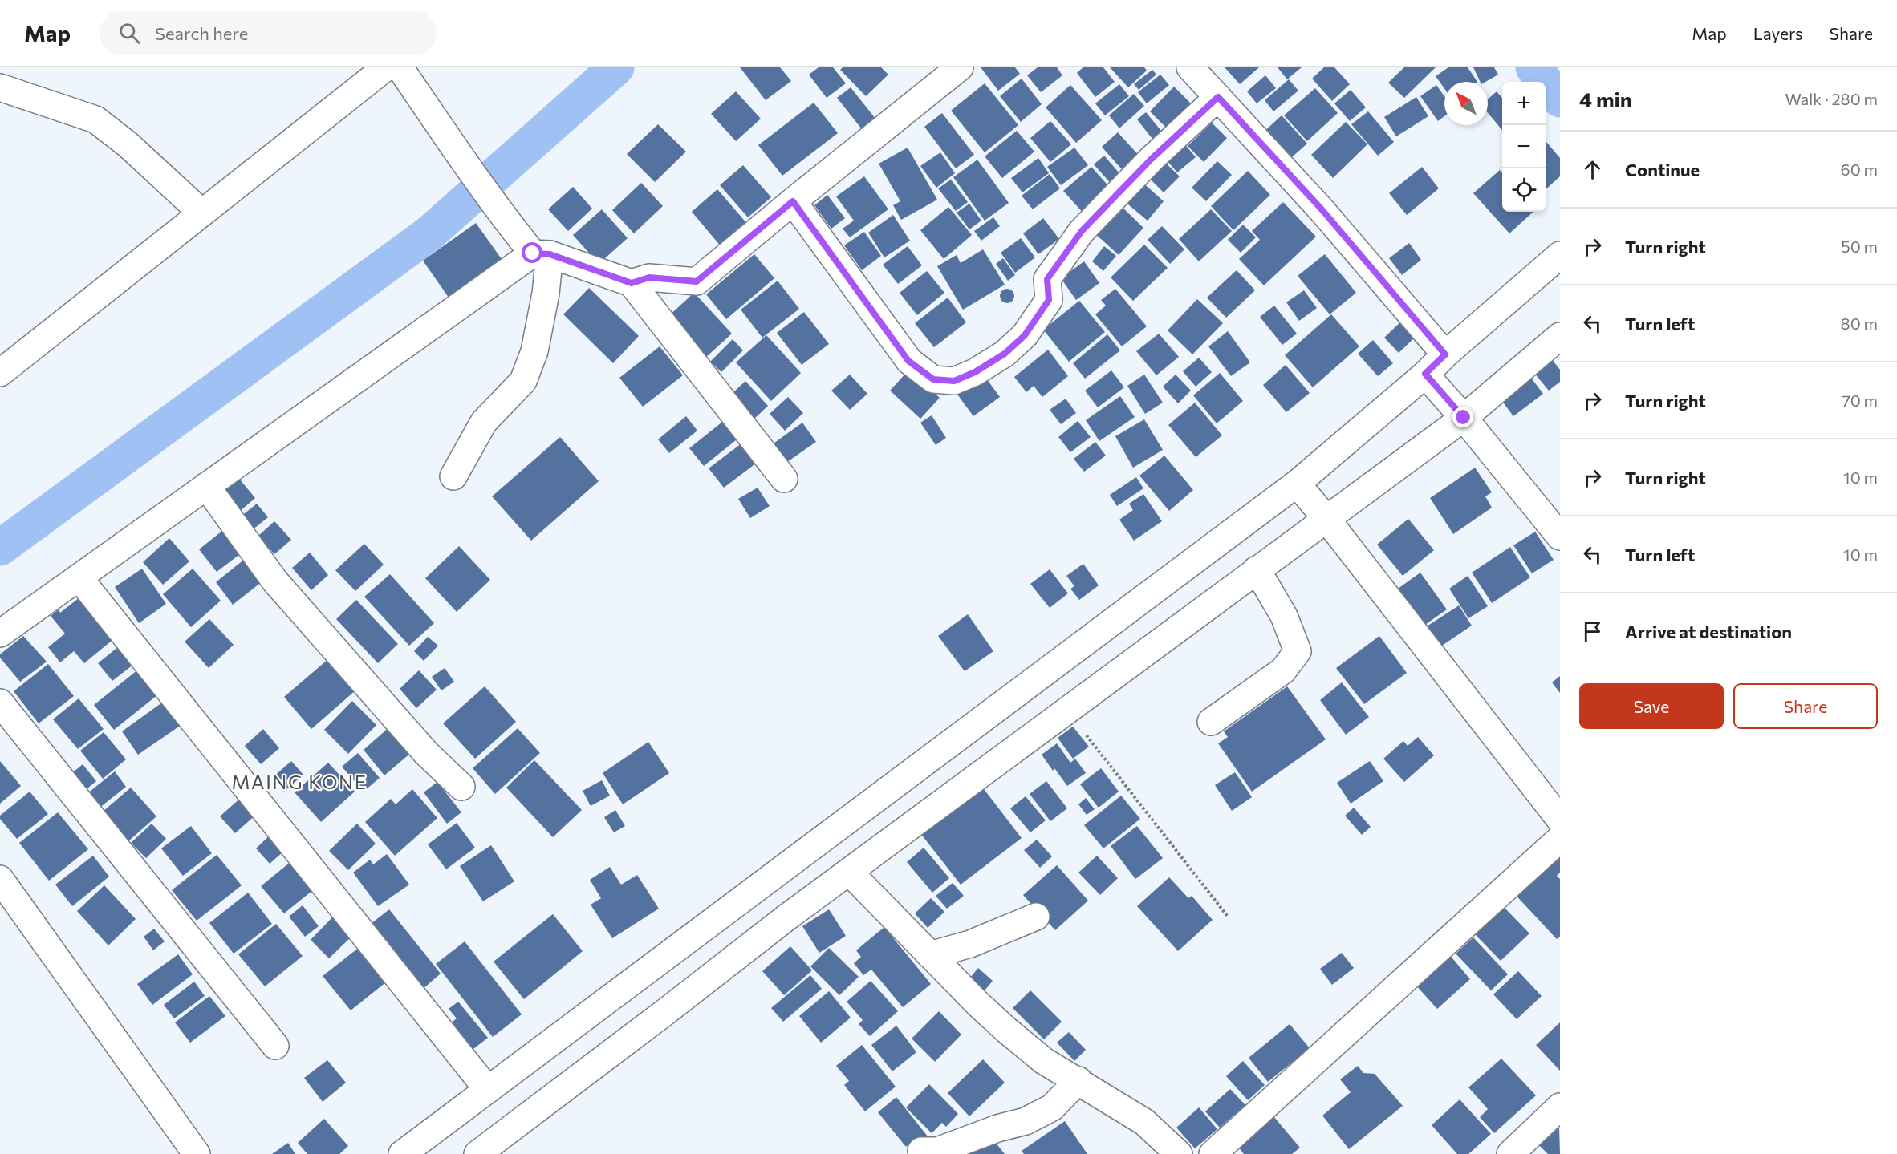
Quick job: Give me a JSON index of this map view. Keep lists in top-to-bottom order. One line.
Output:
{"districts":["MAING KONE"],"north":"top left","page":{"header":"Map","search":"Search here","nav":["Map","Layers","Share"],"heading":["4 min","Walk · 280 m"],"map_buttons":["+","−"],"list":[["Continue","60 m"],["Turn right","50 m"],["Turn left","80 m"],["Turn right","70 m"],["Turn right","10 m"],["Turn left","10 m"],"Arrive at destination"],"buttons":["Save","Share"]}}
